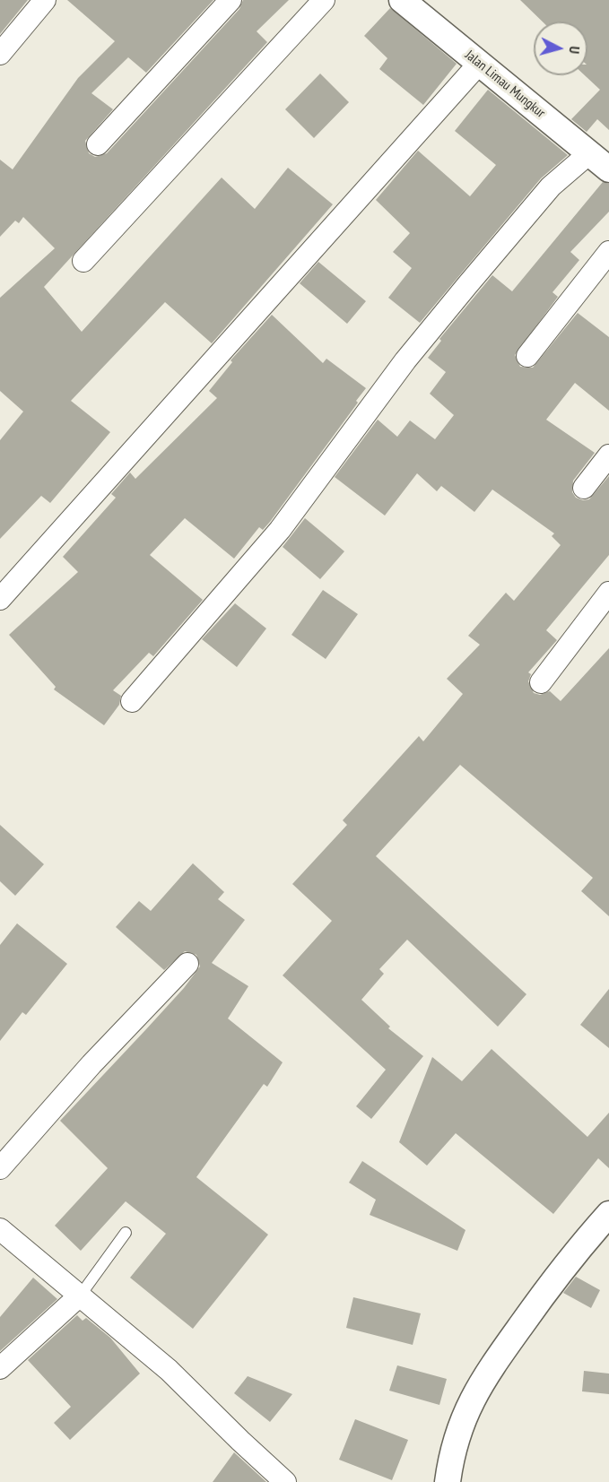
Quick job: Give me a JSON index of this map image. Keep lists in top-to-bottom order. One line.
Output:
{"streets":{"street":["Jalan Limau Mungkur"]},"north":"right"}
